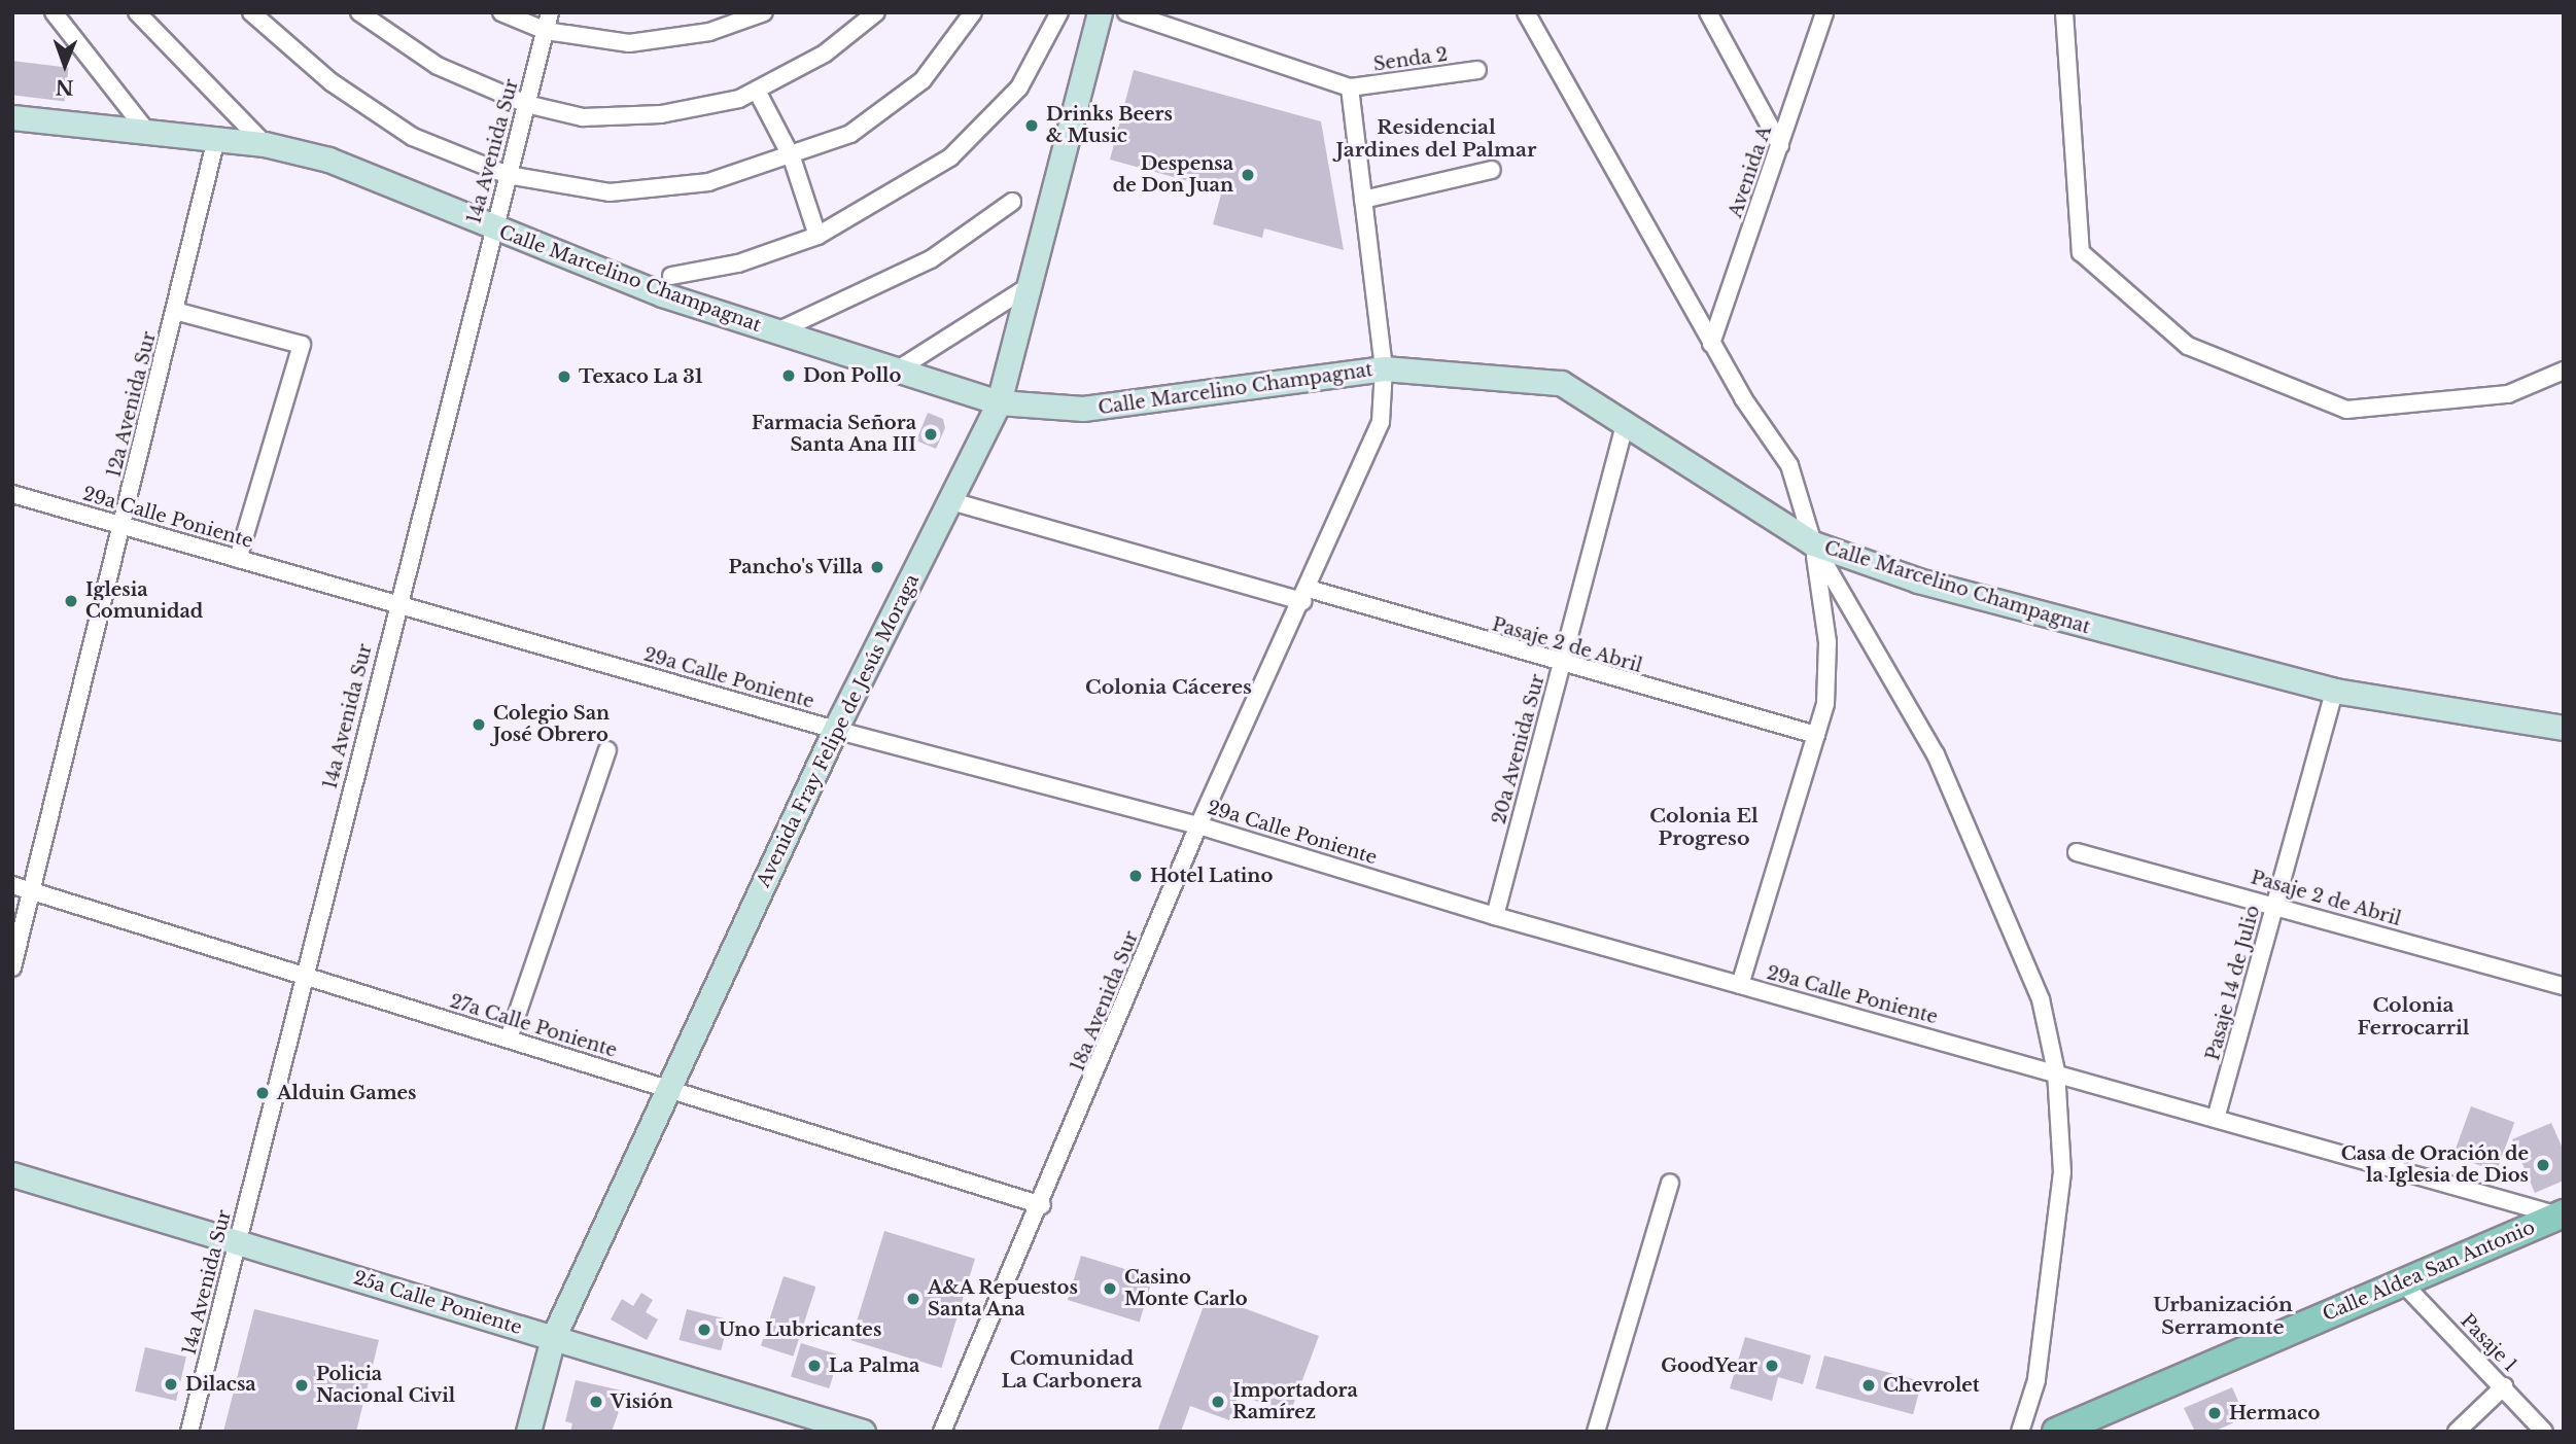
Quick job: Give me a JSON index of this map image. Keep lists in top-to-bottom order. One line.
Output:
{"streets":{"main road":["Calle Aldea San Antonio"],"street":["Senda 2","14a Avenida Sur","Avenida A","Calle Marcelino Champagnat","12a Avenida Sur","29a Calle Poniente","Pasaje 2 de Abril","Avenida Fray Felipe de Jesús Moraga","20a Avenida Sur","Pasaje 14 de Julio","18a Avenida Sur","27a Calle Poniente","25a Calle Poniente","Pasaje 1"]},"crossings":[["Senda 2","18a Avenida Sur"],["14a Avenida Sur","Calle Marcelino Champagnat"],["14a Avenida Sur","29a Calle Poniente"],["14a Avenida Sur","27a Calle Poniente"],["14a Avenida Sur","25a Calle Poniente"],["Calle Marcelino Champagnat","12a Avenida Sur"],["Calle Marcelino Champagnat","Avenida Fray Felipe de Jesús Moraga"],["Calle Marcelino Champagnat","20a Avenida Sur"],["Calle Marcelino Champagnat","Pasaje 14 de Julio"],["Calle Marcelino Champagnat","18a Avenida Sur"],["12a Avenida Sur","29a Calle Poniente"],["12a Avenida Sur","27a Calle Poniente"],["29a Calle Poniente","Avenida Fray Felipe de Jesús Moraga"],["29a Calle Poniente","20a Avenida Sur"],["29a Calle Poniente","Pasaje 14 de Julio"],["29a Calle Poniente","18a Avenida Sur"],["29a Calle Poniente","Calle Aldea San Antonio"],["Pasaje 2 de Abril","Avenida Fray Felipe de Jesús Moraga"],["Pasaje 2 de Abril","20a Avenida Sur"],["Pasaje 2 de Abril","Pasaje 14 de Julio"],["Pasaje 2 de Abril","18a Avenida Sur"],["Avenida Fray Felipe de Jesús Moraga","27a Calle Poniente"],["Avenida Fray Felipe de Jesús Moraga","25a Calle Poniente"],["18a Avenida Sur","27a Calle Poniente"],["Calle Aldea San Antonio","Pasaje 1"]],"districts":["Residencial Jardines del Palmar","Colonia Cáceres","Colonia El Progreso","Colonia Ferrocarril","Urbanización Serramonte","Comunidad La Carbonera"],"places":["Drinks Beers & Music","Despensa de Don Juan","Don Pollo","Texaco La 31","Farmacia Señora Santa Ana III","Pancho's Villa","Iglesia Comunidad","Colegio San José Obrero","Hotel Latino","Alduin Games","Casa de Oración de la Iglesia de Dios","Casino Monte Carlo","A&A Repuestos Santa Ana","Uno Lubricantes","La Palma","GoodYear","Dilacsa","Policia Nacional Civil","Chevrolet","Visión","Importadora Ramírez","Hermaco"],"north":"bottom"}
